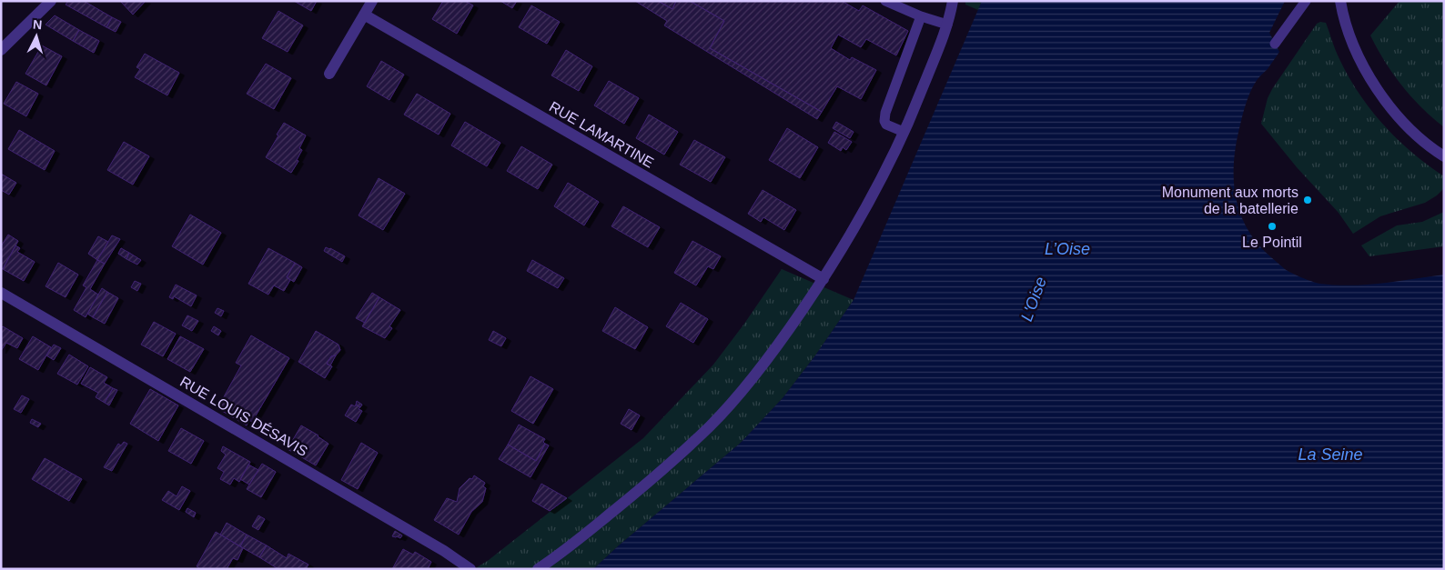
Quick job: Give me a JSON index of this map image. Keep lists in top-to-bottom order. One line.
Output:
{"streets":{"street":["RUE LAMARTINE","RUE LOUIS DÉSAVIS"]},"water":["L’Oise","L'Oise","La Seine"],"places":["Monument aux morts de la batellerie","Le Pointil"],"north":"top"}
